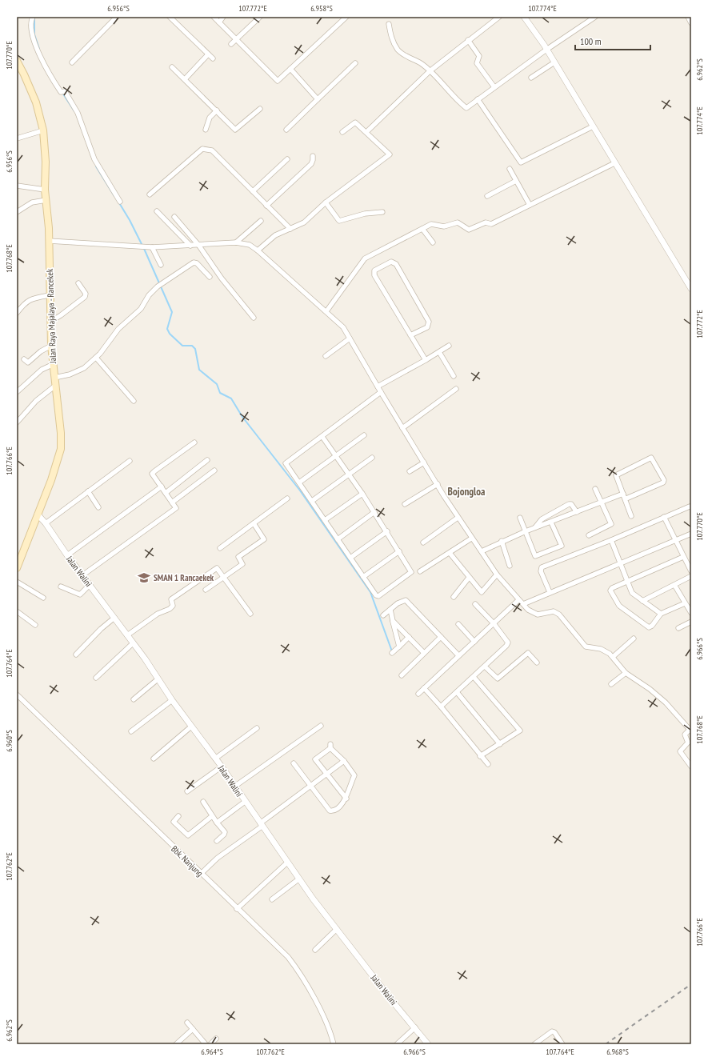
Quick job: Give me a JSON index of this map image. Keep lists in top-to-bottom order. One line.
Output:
{"streets":{"main road":["Jalan Raya Majalaya - Rancekek"],"street":["Jalan Walini","Bbk. Nanjung"]},"crossings":[["Jalan Raya Majalaya - Rancekek","Jalan Walini"]],"districts":["Bojongloa"],"places":{"school or university":["SMAN 1 Rancaekek"]},"scale_bar":"100 m","coordinates":["6.956°S","107.772°E","6.958°S","107.774°E","107.770°E","6.962°S","107.768°E","107.766°E","6.966°S","107.764°E","6.960°S","107.762°E","6.964°S","6.968°S"]}
